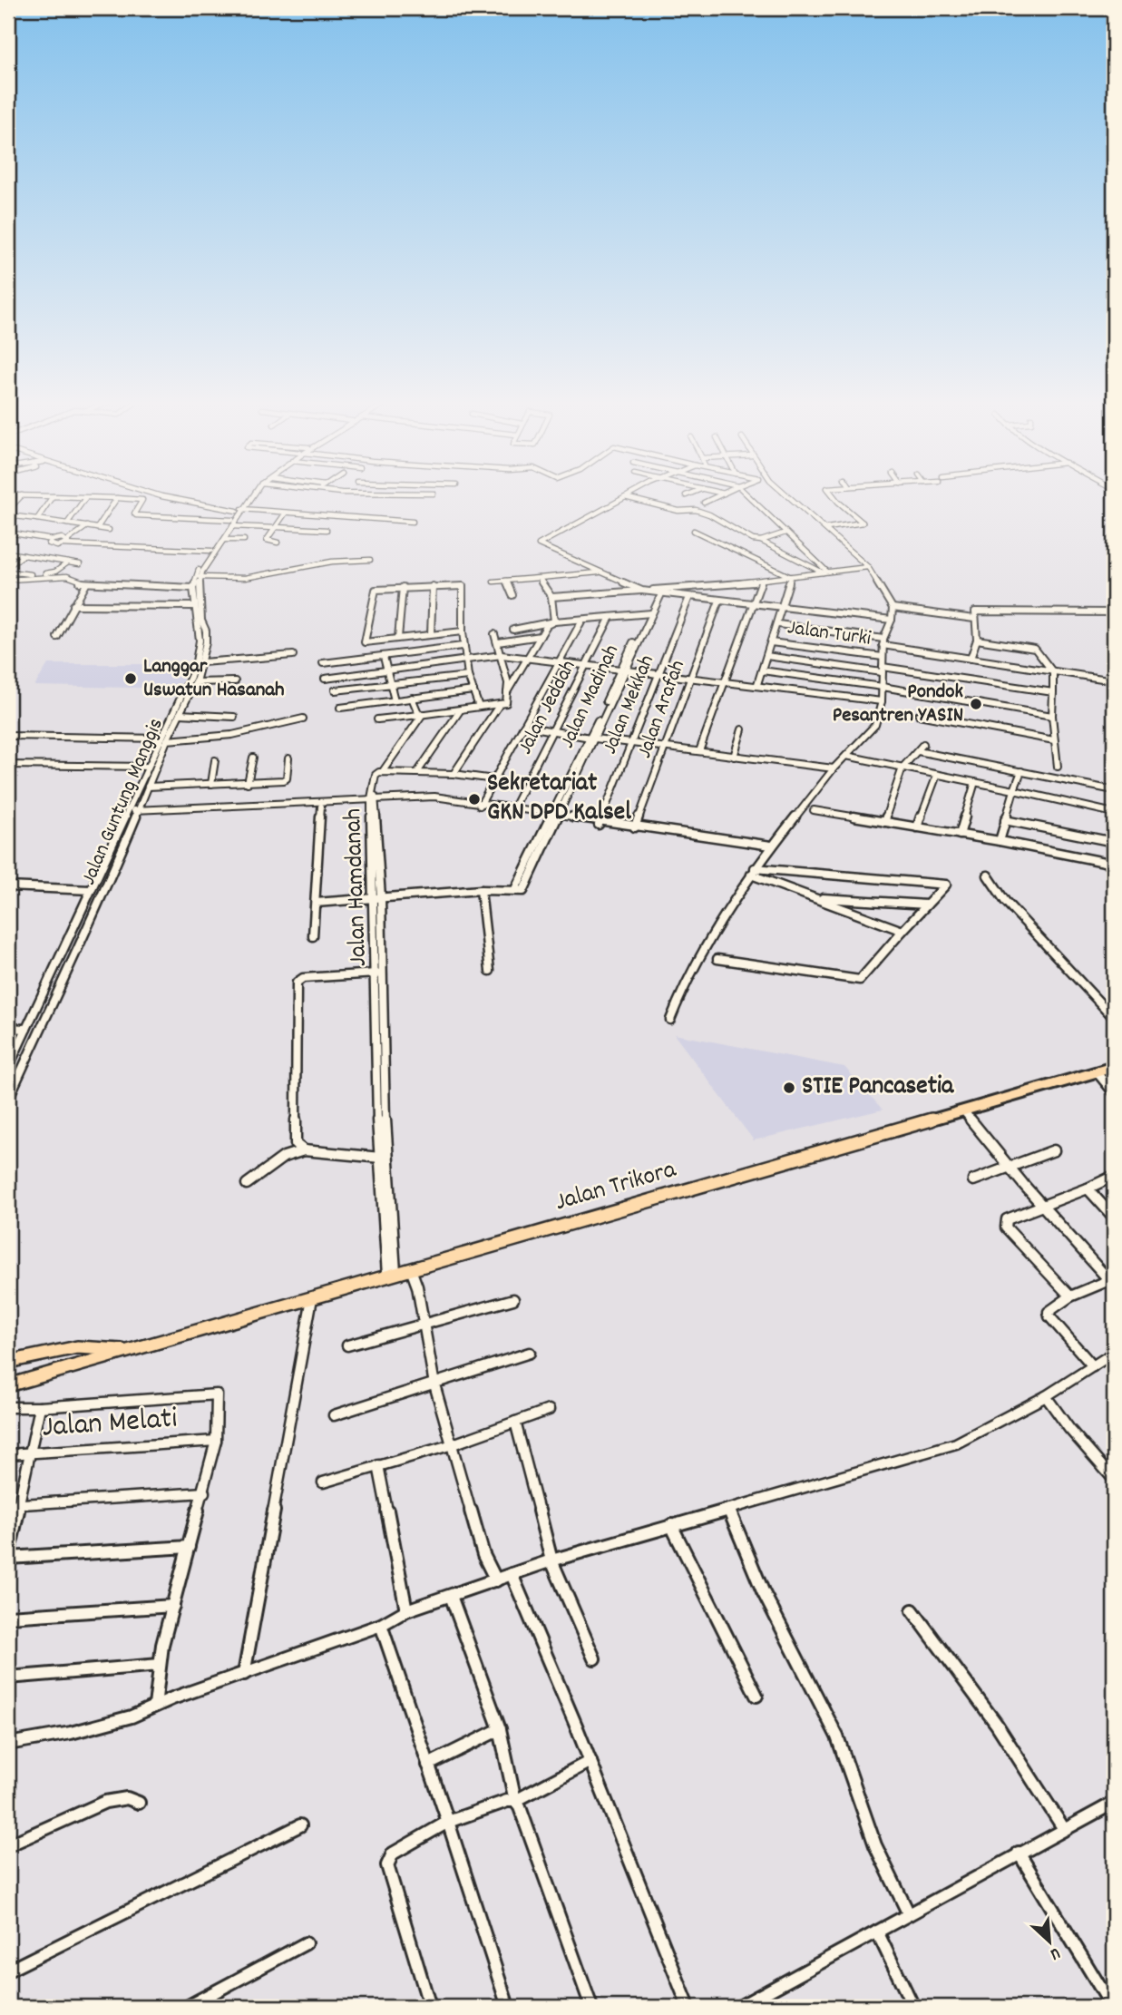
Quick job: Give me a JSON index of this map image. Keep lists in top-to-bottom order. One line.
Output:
{"streets":{"main road":["Jalan Trikora"],"street":["Jalan Turki","Jalan Madinah","Jalan Mekkah","Jalan Jeddah","Jalan Arafah","Jalan Guntung Manggis","Jalan Hamdanah","Jalan Melati"]},"crossings":[["Jalan Hamdanah","Jalan Trikora"]],"places":["Langgar Uswatun Hasanah","Pondok Pesantren YASIN","Sekretariat GKN DPD Kalsel","STIE Pancasetia"],"north":"bottom right"}
